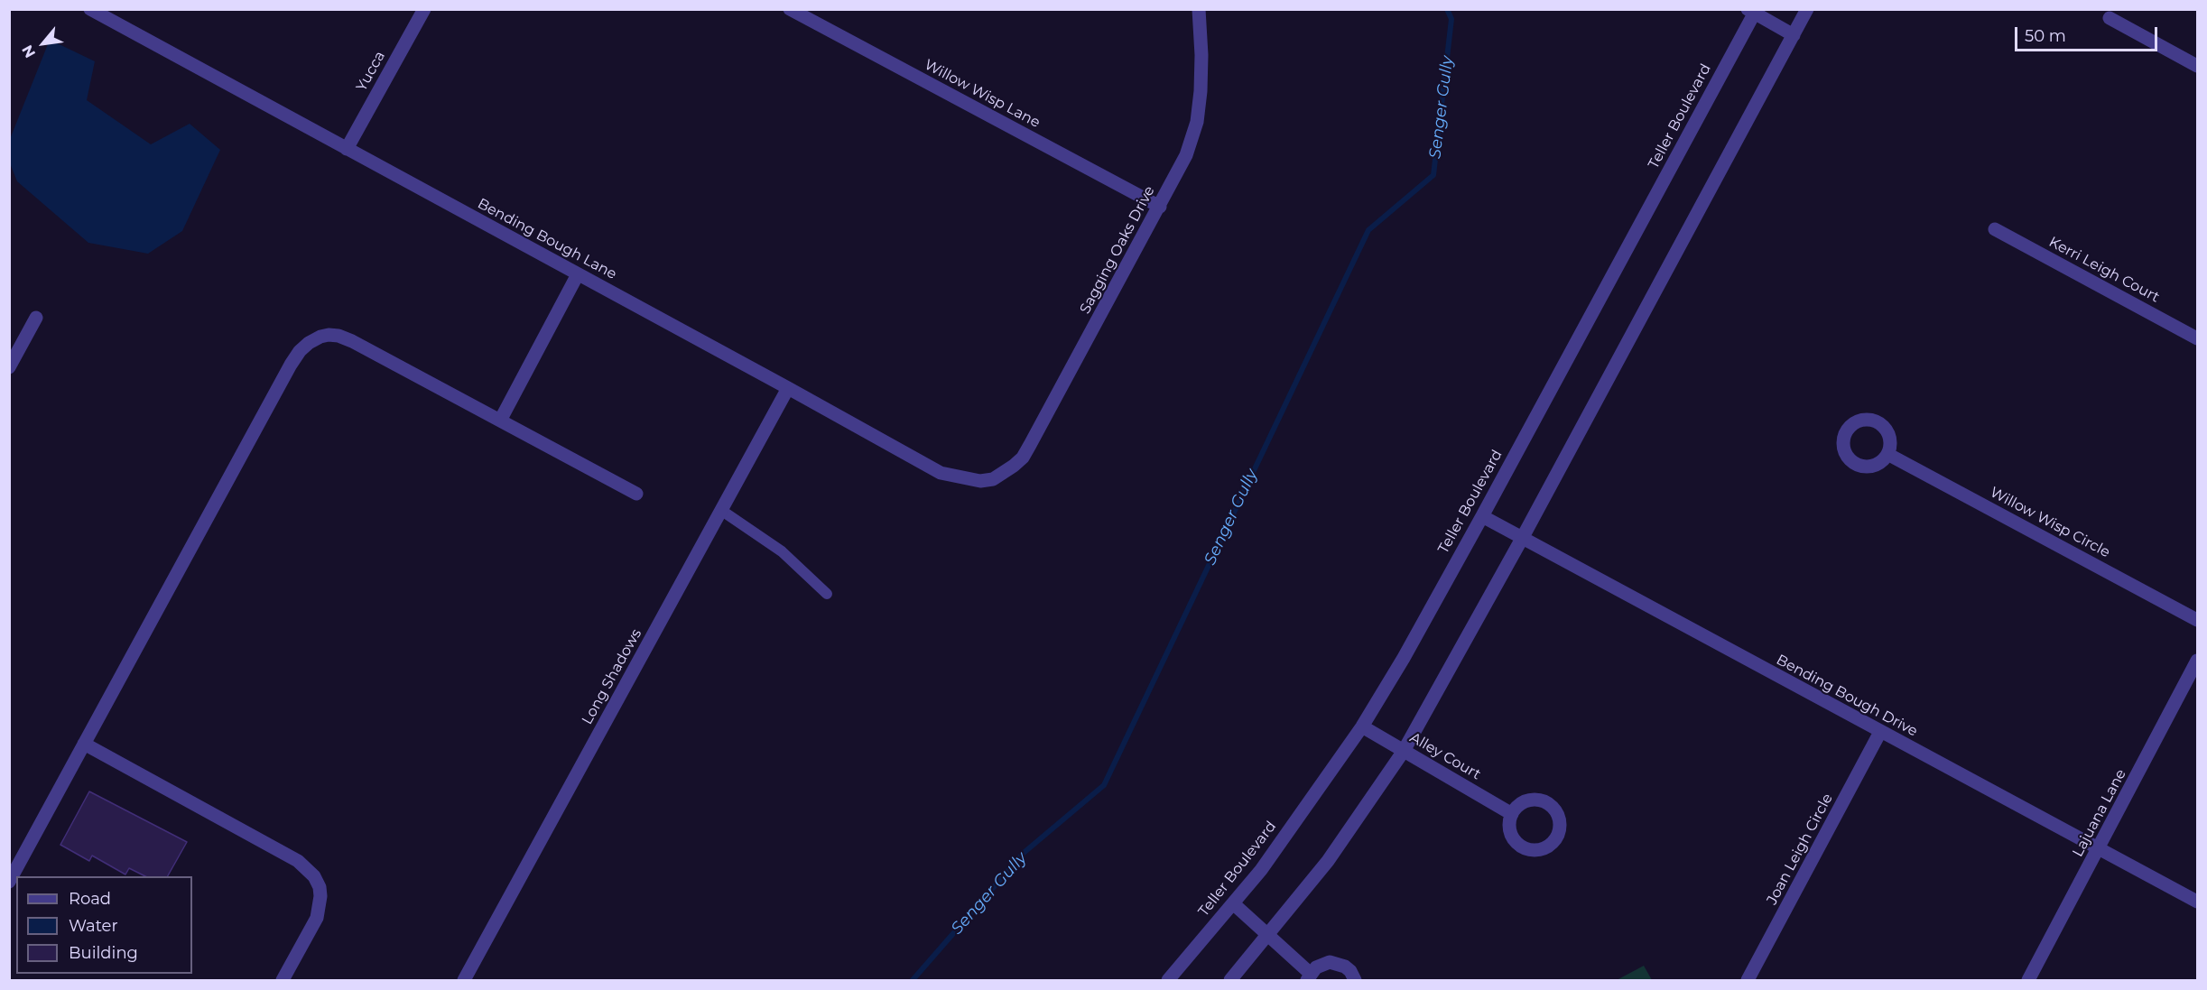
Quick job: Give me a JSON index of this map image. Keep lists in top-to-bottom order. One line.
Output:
{"streets":{"street":["Yucca","Willow Wisp Lane","Teller Boulevard","Bending Bough Lane","Sagging Oaks Drive","Kerri Leigh Court","Willow Wisp Circle","Long Shadows","Bending Bough Drive","Alley Court","Lajuana Lane","Joan Leigh Circle"]},"crossings":[["Yucca","Bending Bough Lane"],["Willow Wisp Lane","Sagging Oaks Drive"],["Teller Boulevard","Bending Bough Drive"],["Teller Boulevard","Alley Court"],["Bending Bough Lane","Sagging Oaks Drive"],["Bending Bough Lane","Long Shadows"],["Bending Bough Drive","Lajuana Lane"],["Bending Bough Drive","Joan Leigh Circle"]],"water":["Senger Gully"],"legend":["Road","Water","Building"],"scale_bar":"50 m","north":"bottom left"}
